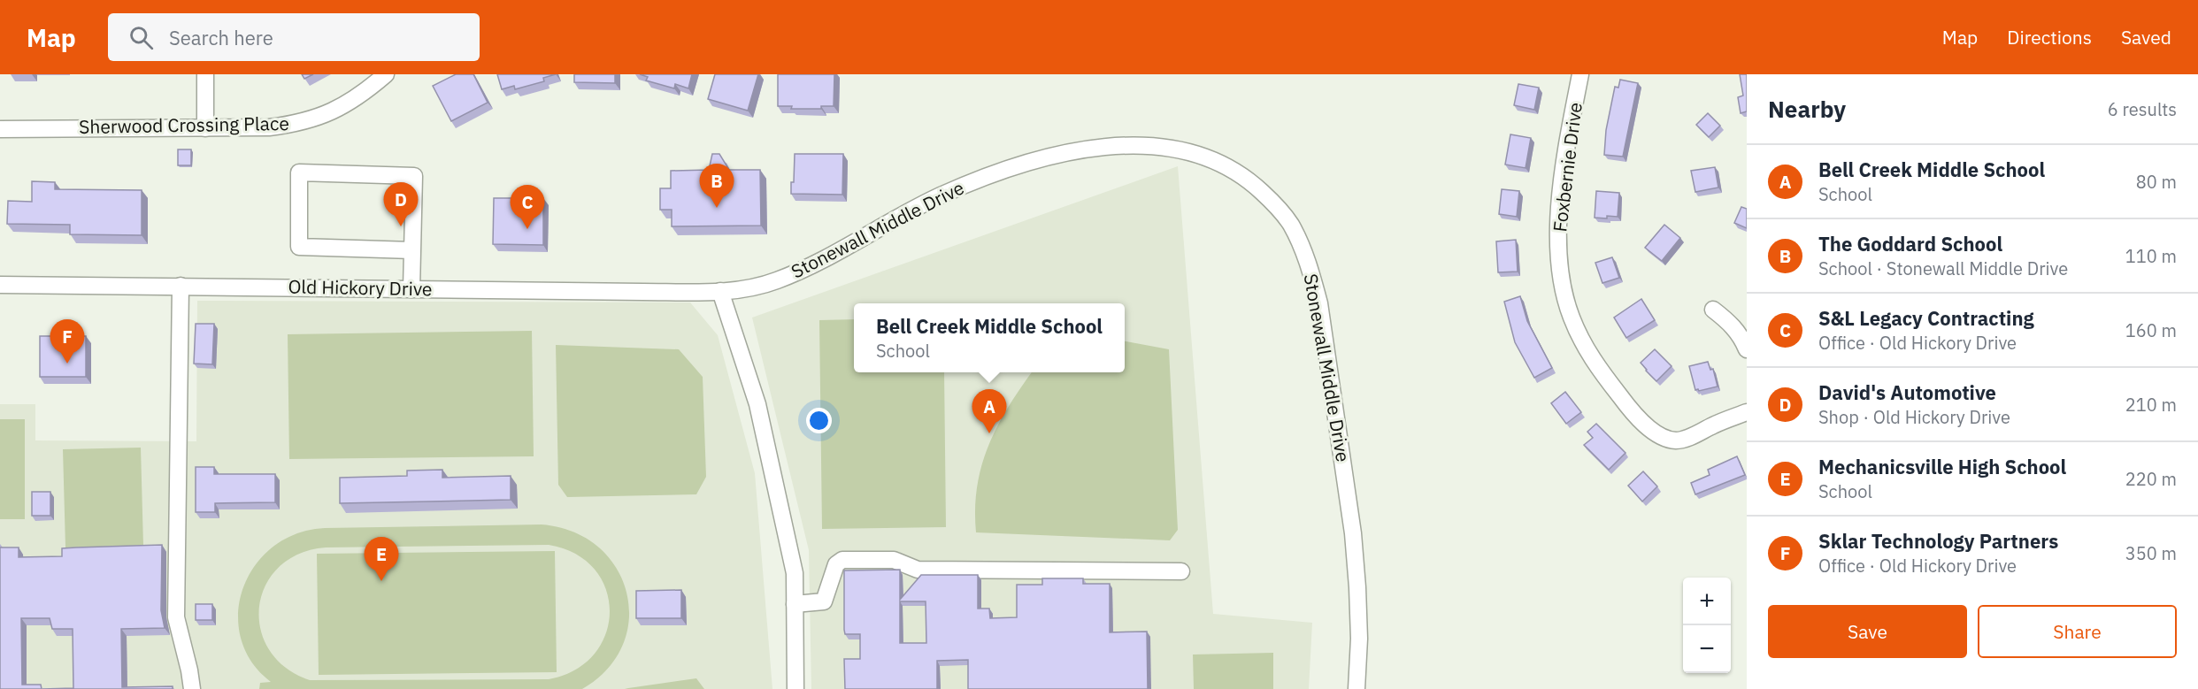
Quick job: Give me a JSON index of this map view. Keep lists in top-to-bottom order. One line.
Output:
{"streets":{"street":["Sherwood Crossing Place","Foxbernie Drive","Stonewall Middle Drive","Old Hickory Drive"]},"crossings":[["Stonewall Middle Drive","Old Hickory Drive"]],"page":{"header":"Map","search":"Search here","nav":["Map","Directions","Saved"],"heading":["Nearby","6 results"],"list":[{"mark":"A","name":"Bell Creek Middle School","note":"School","value":"80 m"},{"mark":"B","name":"The Goddard School","note":"School · Stonewall Middle Drive","value":"110 m"},{"mark":"C","name":"S&L Legacy Contracting","note":"Office · Old Hickory Drive","value":"160 m"},{"mark":"D","name":"David's Automotive","note":"Shop · Old Hickory Drive","value":"210 m"},{"mark":"E","name":"Mechanicsville High School","note":"School","value":"220 m"},{"mark":"F","name":"Sklar Technology Partners","note":"Office · Old Hickory Drive","value":"350 m"}],"pins":["B","D","C","F","A","E"],"popup":["Bell Creek Middle School","School"],"map_buttons":["+","−"],"buttons":["Save","Share"]}}
